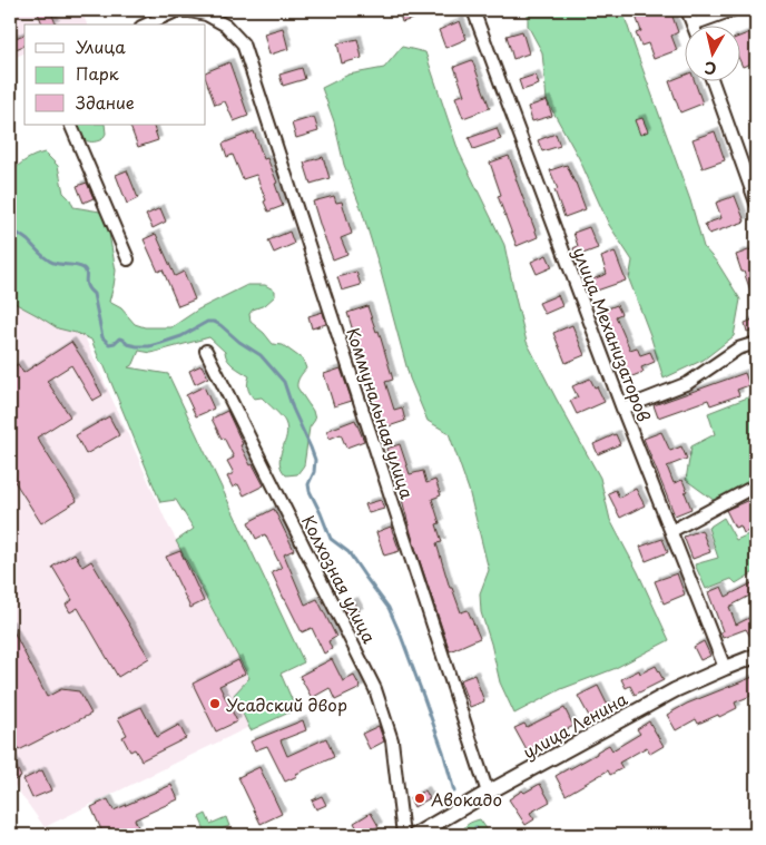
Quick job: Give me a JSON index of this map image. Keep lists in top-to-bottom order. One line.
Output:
{"streets":{"street":["улица Механизаторов","Коммунальная улица","Колхозная улица","улица Ленина"]},"crossings":[["улица Механизаторов","улица Ленина"],["Коммунальная улица","улица Ленина"]],"places":["Усадский двор","Авокадо"],"legend":["Улица","Парк","Здание"],"north":"bottom"}
